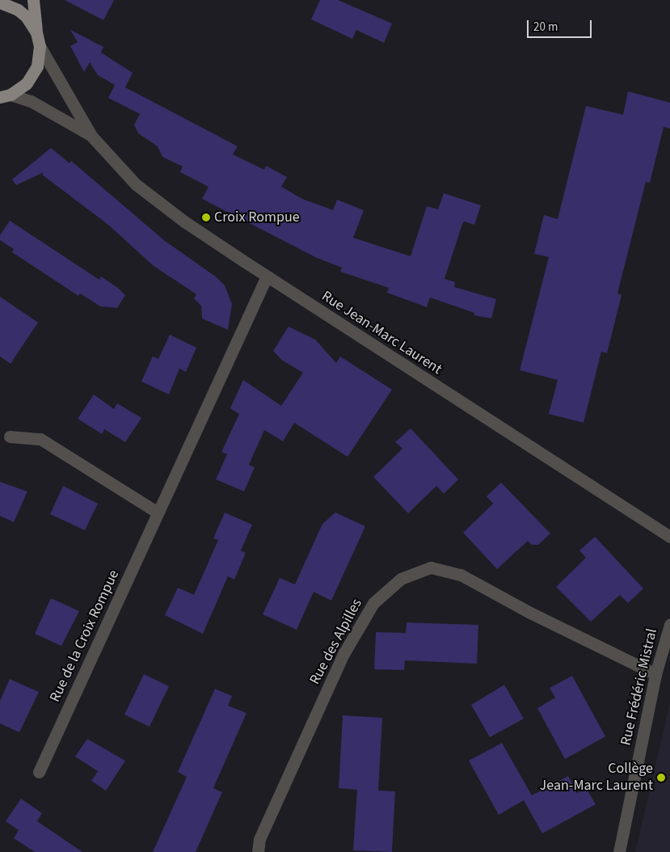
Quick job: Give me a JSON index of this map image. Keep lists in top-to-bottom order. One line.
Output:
{"streets":{"street":["Rue Jean-Marc Laurent","Rue de la Croix Rompue","Rue des Alpilles","Rue Frédéric Mistral"]},"crossings":[["Rue Jean-Marc Laurent","Rue de la Croix Rompue"],["Rue des Alpilles","Rue Frédéric Mistral"]],"places":["Croix Rompue","Collège Jean-Marc Laurent"],"scale_bar":"20 m"}
